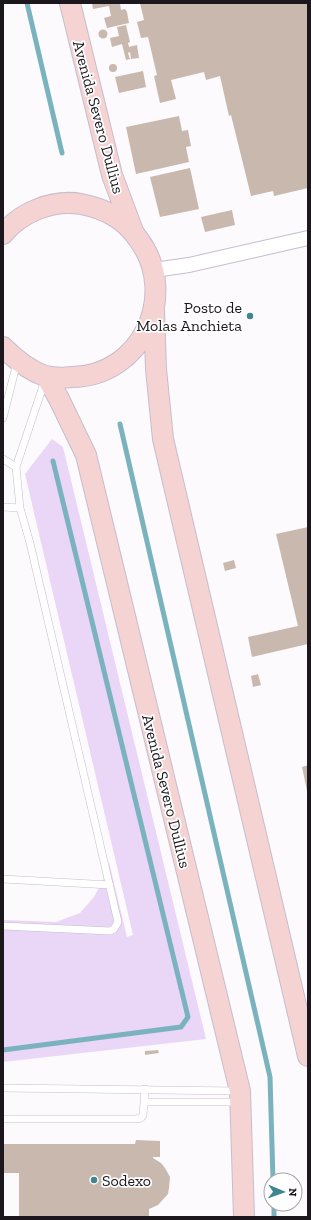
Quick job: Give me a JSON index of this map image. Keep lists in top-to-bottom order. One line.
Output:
{"streets":{"main road":["Avenida Severo Dullius"]},"places":["Posto de Molas Anchieta","Sodexo"],"north":"right"}
